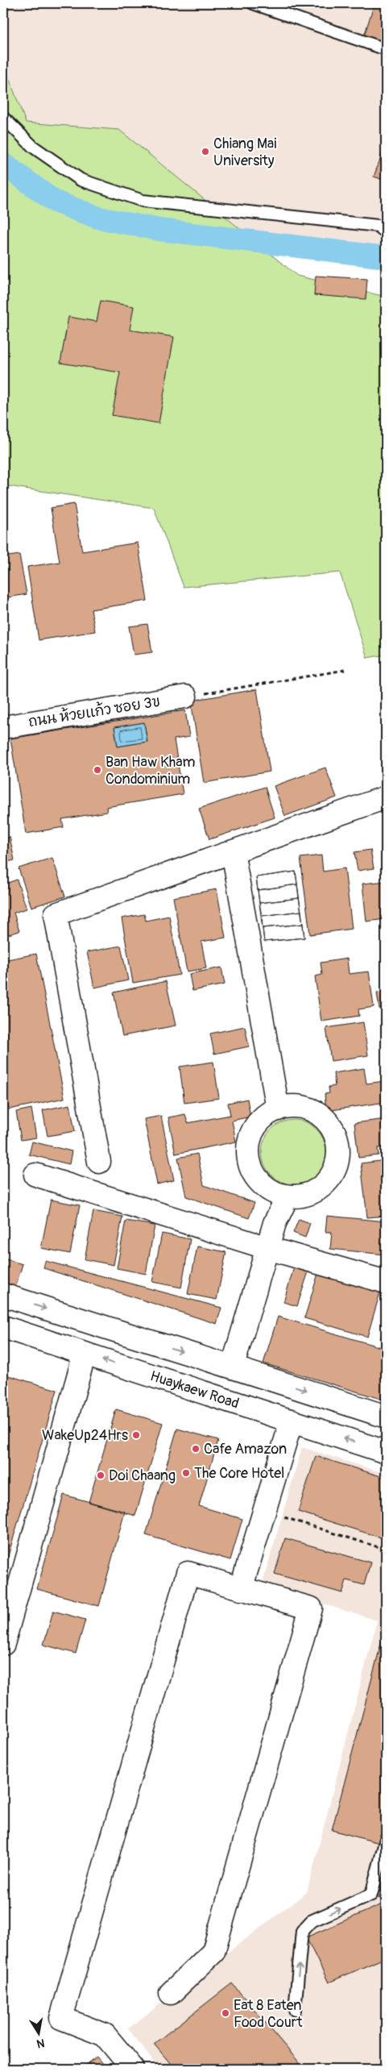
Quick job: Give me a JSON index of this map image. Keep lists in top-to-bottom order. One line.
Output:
{"streets":{"street":["ถนน ห้วยแก้ว ซอย 3ข","Huaykaew Road"]},"places":["Chiang Mai University","Ban Haw Kham Condominium","WakeUp24Hrs","Cafe Amazon","The Core Hotel","Doi Chaang","Eat 8 Eaten Food Court"],"north":"bottom"}
